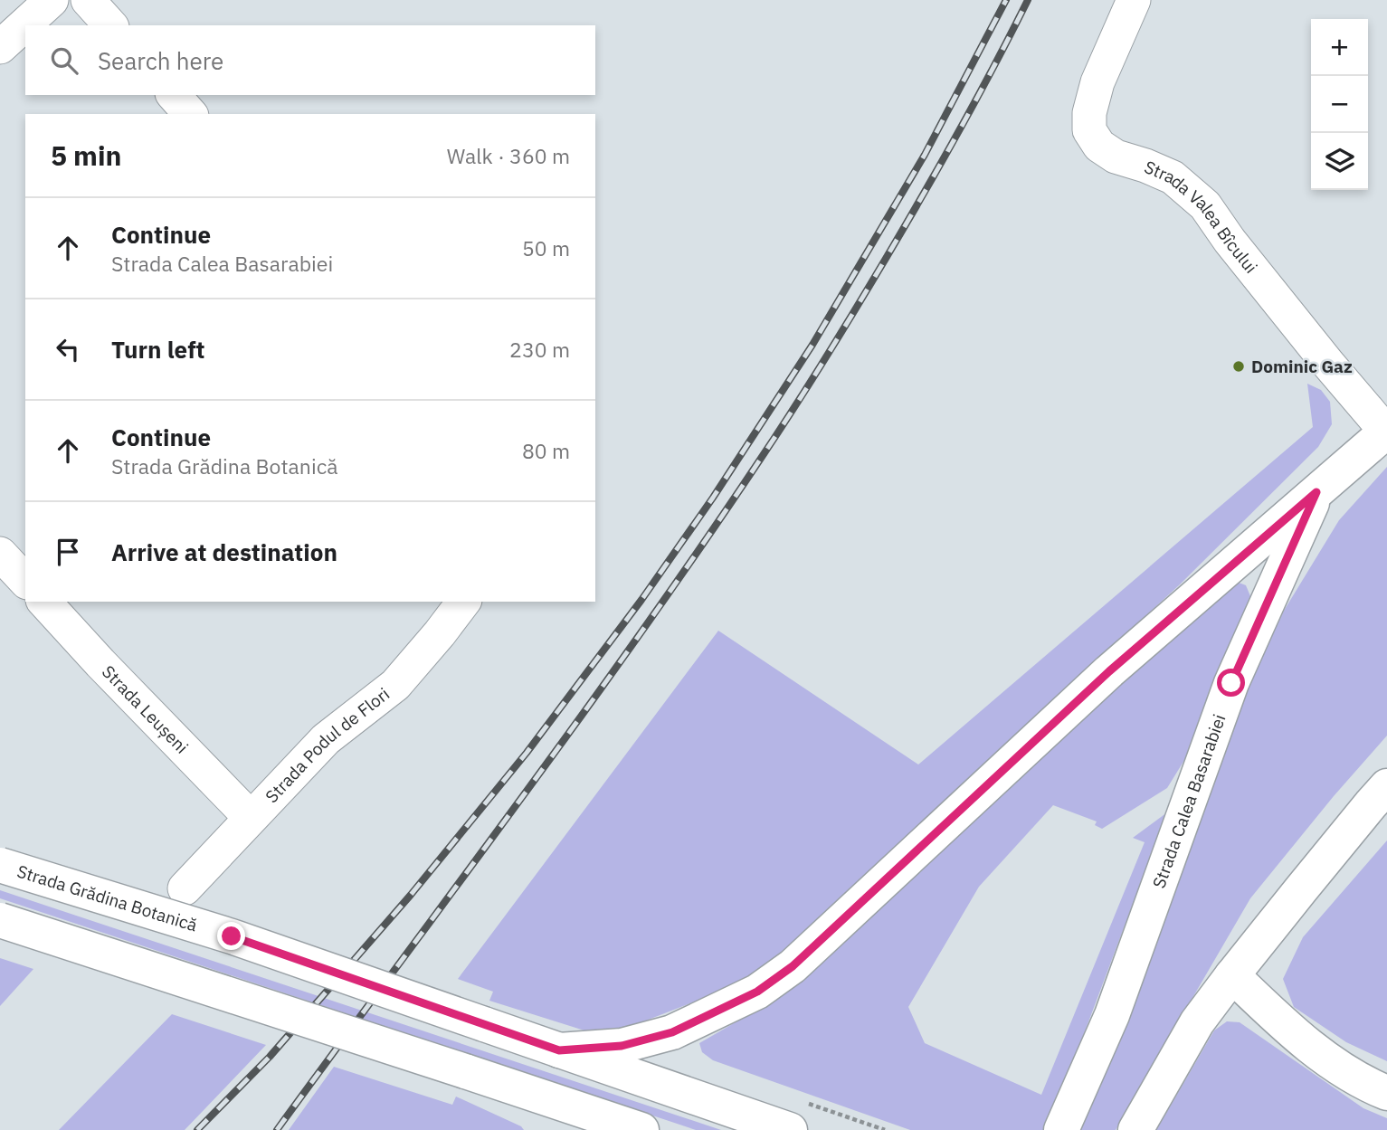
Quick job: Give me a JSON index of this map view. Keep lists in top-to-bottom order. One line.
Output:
{"streets":{"main road":["Strada Calea Basarabiei","Strada Grădina Botanică"],"street":["Strada Valea Bîcului","Strada Leușeni","Strada Podul de Flori"]},"crossings":[["Strada Valea Bîcului","Strada Calea Basarabiei"],["Strada Leușeni","Strada Podul de Flori"]],"places":["Dominic Gaz"],"page":{"map_buttons":["+","−"],"search":"Search here","heading":["5 min","Walk · 360 m"],"list":[["Continue","Strada Calea Basarabiei","50 m"],["Turn left","230 m"],["Continue","Strada Grădina Botanică","80 m"],"Arrive at destination"]}}
